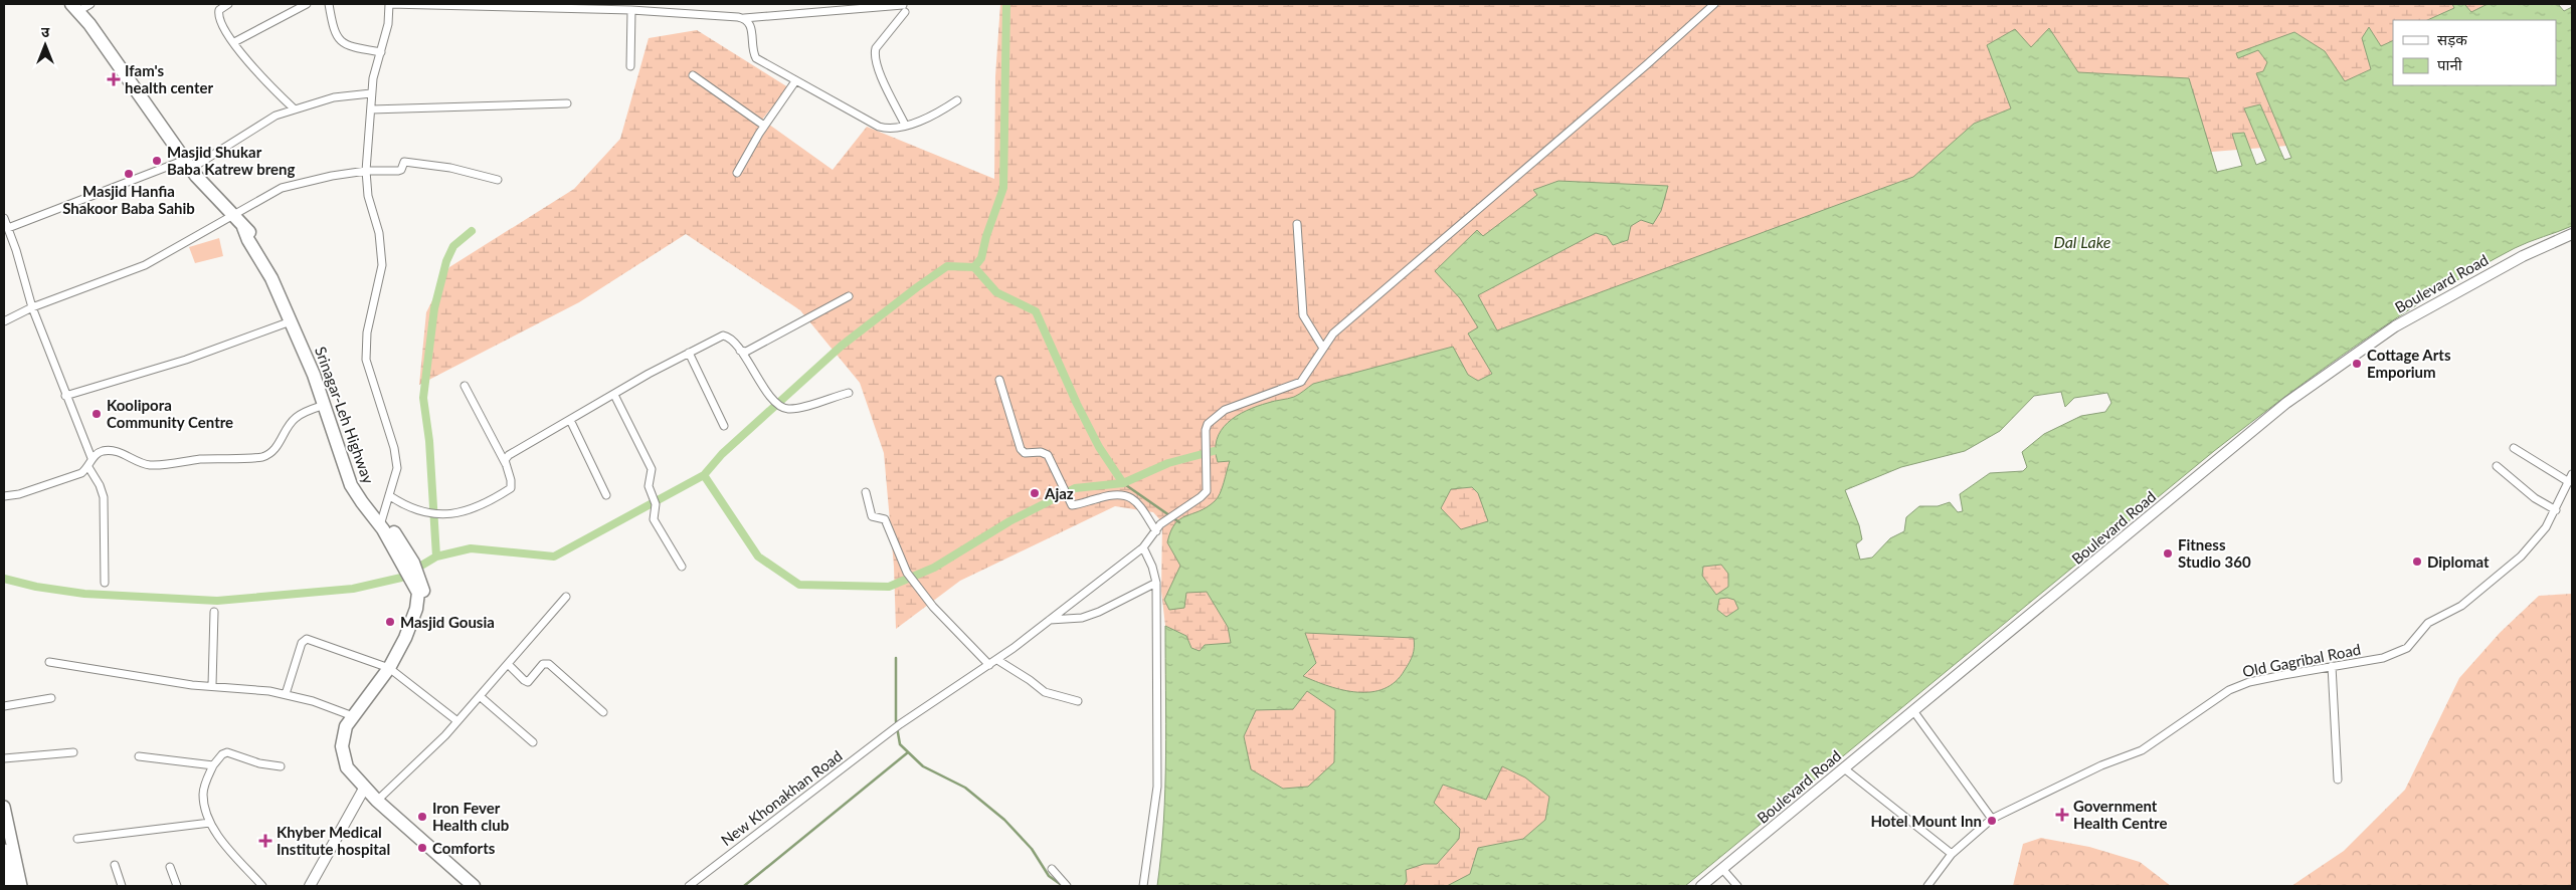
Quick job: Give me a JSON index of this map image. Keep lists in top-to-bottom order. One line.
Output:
{"streets":{"highway":["Srinagar-Leh Highway"],"main road":["Boulevard Road"],"street":["Old Gagribal Road","New Khonakhan Road"]},"water":["Dal Lake"],"places":{"health":["Ifam's health center","Government Health Centre","Khyber Medical Institute hospital"],"other":["Masjid Shukar Baba Katrew breng","Masjid Hanfia Shakoor Baba Sahib","Cottage Arts Emporium","Koolipora Community Centre","Ajaz","Fitness Studio 360","Diplomat","Masjid Gousia","Iron Fever Health club","Hotel Mount Inn","Comforts"]},"legend":["सड़क","पानी"],"north":"top"}
